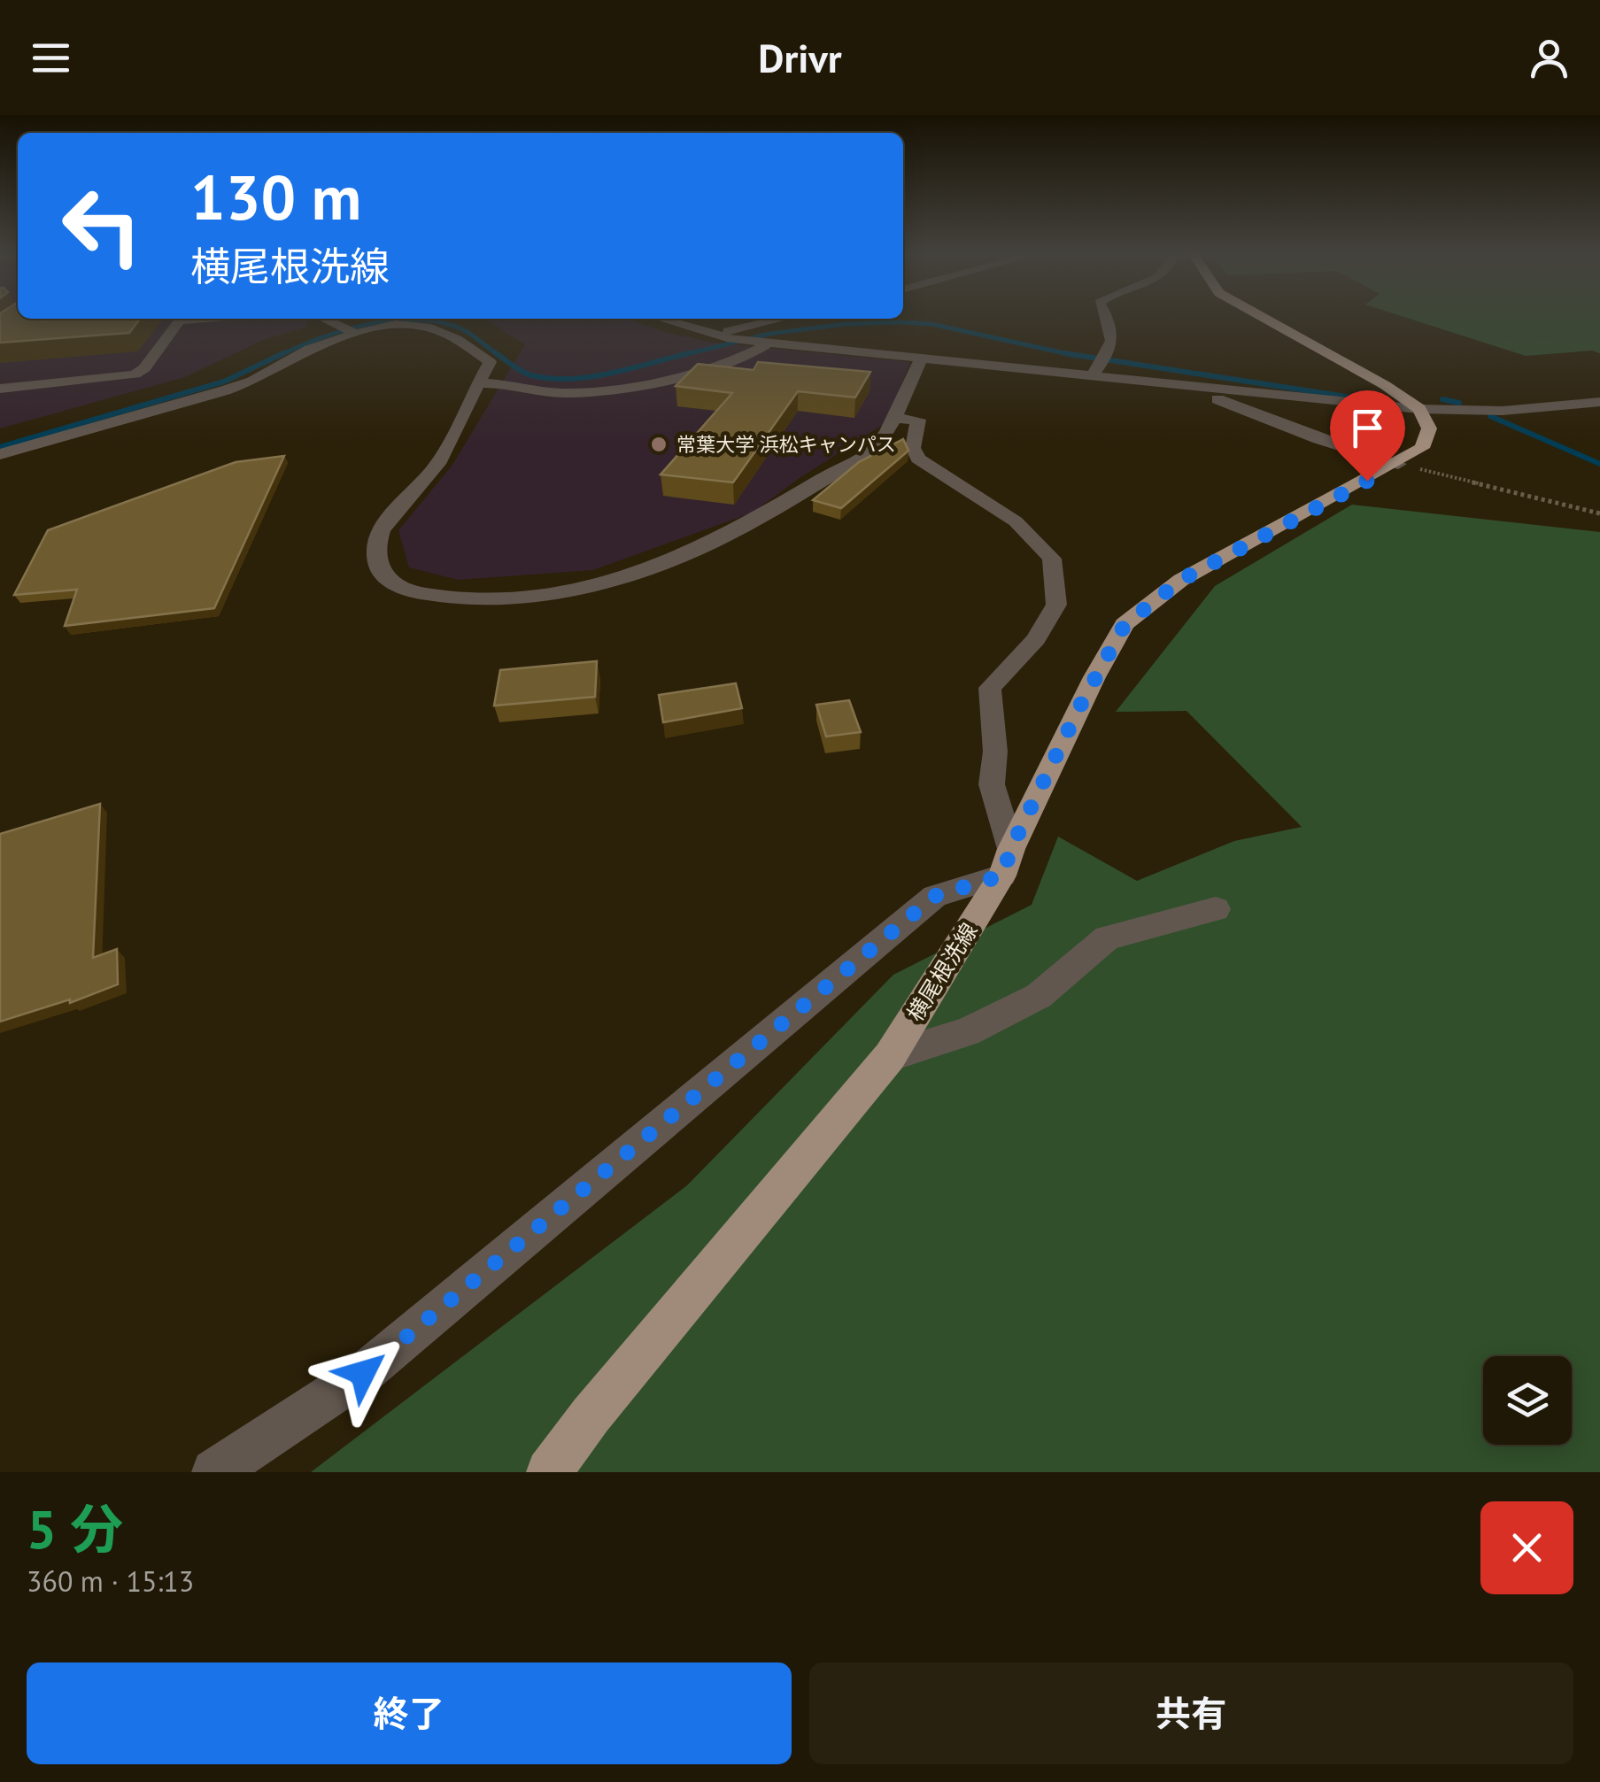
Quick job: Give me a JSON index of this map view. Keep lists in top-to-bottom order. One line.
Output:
{"streets":{"main road":["横尾根洗線"]},"places":["常葉大学 浜松キャンパス"],"page":{"header":"Drivr","turn":["130 m","横尾根洗線"],"heading":["5 分","360 m · 15:13"],"buttons":["終了","共有"]}}
